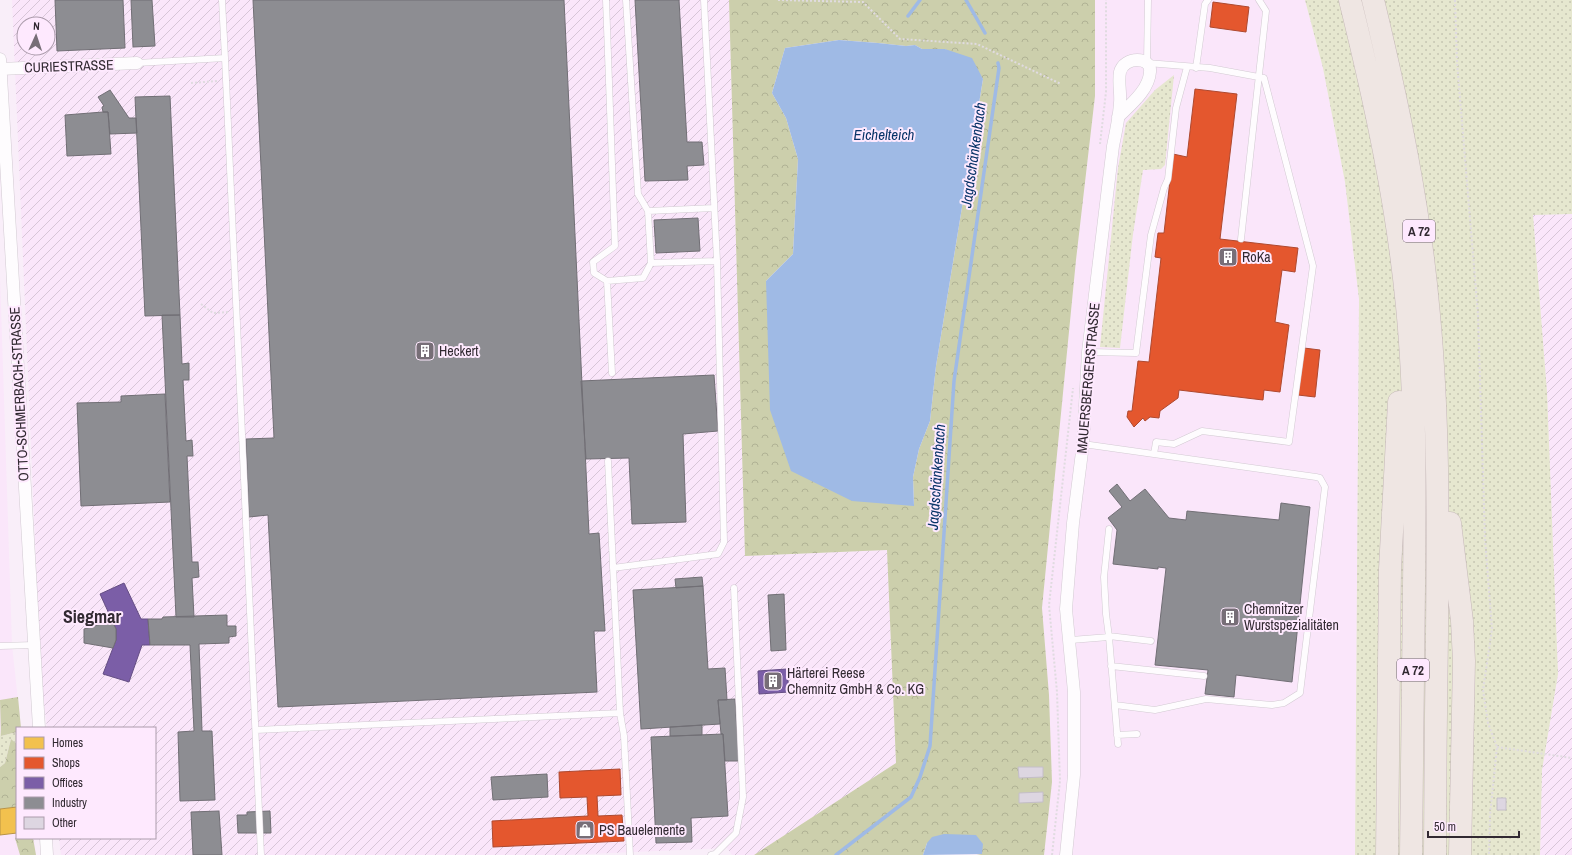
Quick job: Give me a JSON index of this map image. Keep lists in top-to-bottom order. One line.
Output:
{"streets":{"highway":["A 72"],"street":["CURIESTRASSE","MAUERSBERGERSTRASSE","OTTO-SCHMERBACH-STRASSE"]},"crossings":[["CURIESTRASSE","OTTO-SCHMERBACH-STRASSE"]],"districts":["Siegmar"],"water":["Eichelteich","Jagdschänkenbach"],"places":{"building":["RoKa","Heckert","Chemnitzer Wurstspezialitäten","Härterei Reese Chemnitz GmbH & Co. KG"],"shop":["PS Bauelemente"]},"legend":["Homes","Shops","Offices","Industry","Other"],"scale_bar":"50 m","north":"top"}
